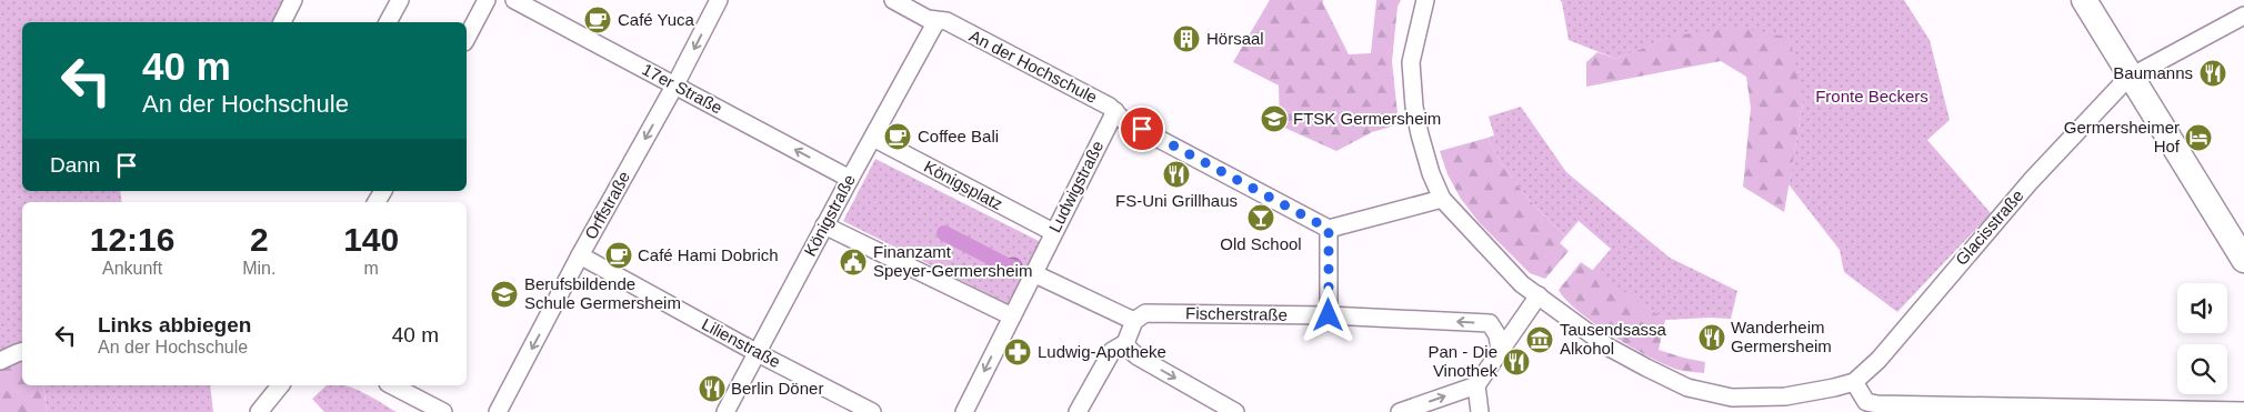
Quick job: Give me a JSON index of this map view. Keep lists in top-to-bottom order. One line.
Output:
{"streets":{"street":["An der Hochschule","17er Straße","Königsplatz","Ludwigstraße","Orffstraße","Königstraße","Glacisstraße","Fischerstraße","Lilienstraße"]},"crossings":[["An der Hochschule","Ludwigstraße"],["An der Hochschule","Königstraße"],["17er Straße","Orffstraße"],["17er Straße","Königstraße"],["Königsplatz","Ludwigstraße"],["Königsplatz","Königstraße"],["Orffstraße","Lilienstraße"],["Königstraße","Lilienstraße"]],"one_way":["17er Straße","Orffstraße"],"parks":["Fronte Beckers"],"places":{"cafe":["Café Yuca","Coffee Bali","Café Hami Dobrich"],"building":["Hörsaal"],"restaurant":["Baumanns","FS-Uni Grillhaus","Wanderheim Germersheim","Pan - Die Vinothek","Berlin Döner"],"school or university":["FTSK Germersheim","Berufsbildende Schule Germersheim"],"hotel":["Germersheimer Hof"],"bar":["Old School"],"public building":["Finanzamt Speyer-Germersheim"],"museum":["Tausendsassa Alkohol"],"pharmacy":["Ludwig-Apotheke"]},"page":{"turn":["40 m","An der Hochschule"],"then":"Dann","eta":["12:16","Ankunft","2","Min.","140","m"],"list":[{"name":"Links abbiegen","note":"An der Hochschule","value":"40 m"}]}}
